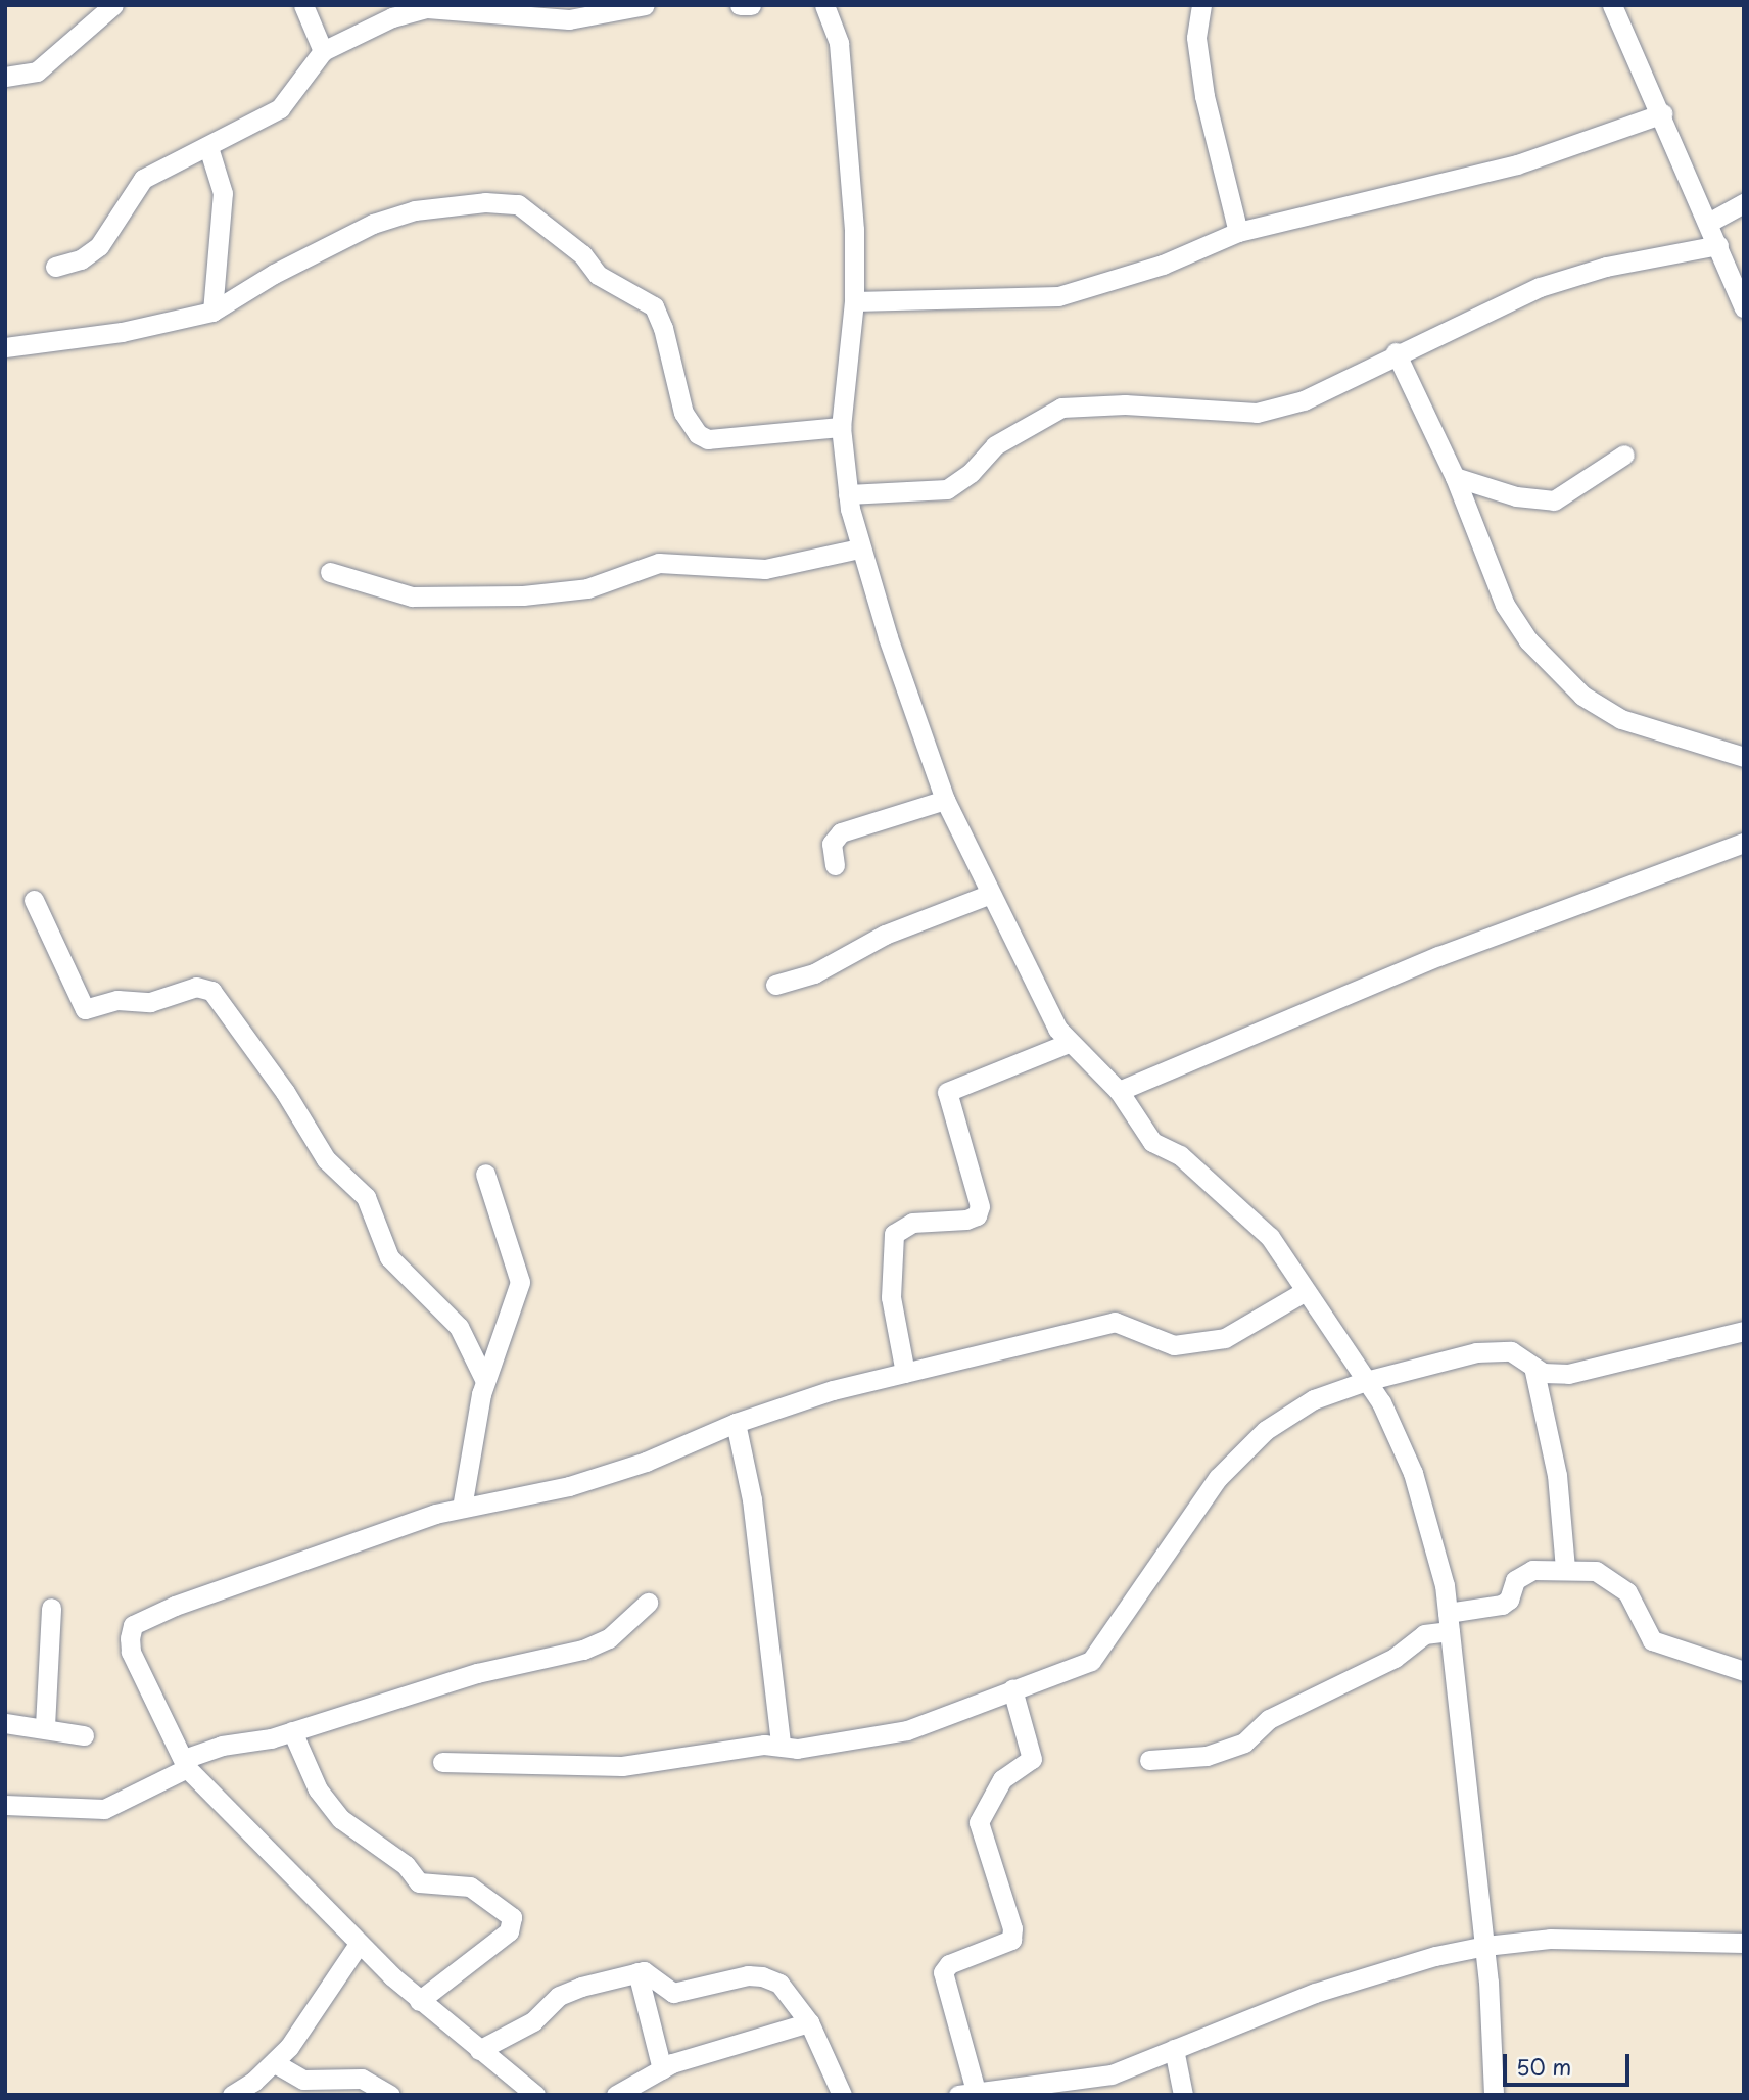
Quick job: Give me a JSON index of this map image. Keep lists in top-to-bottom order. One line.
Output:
{"scale_bar":"50 m"}
